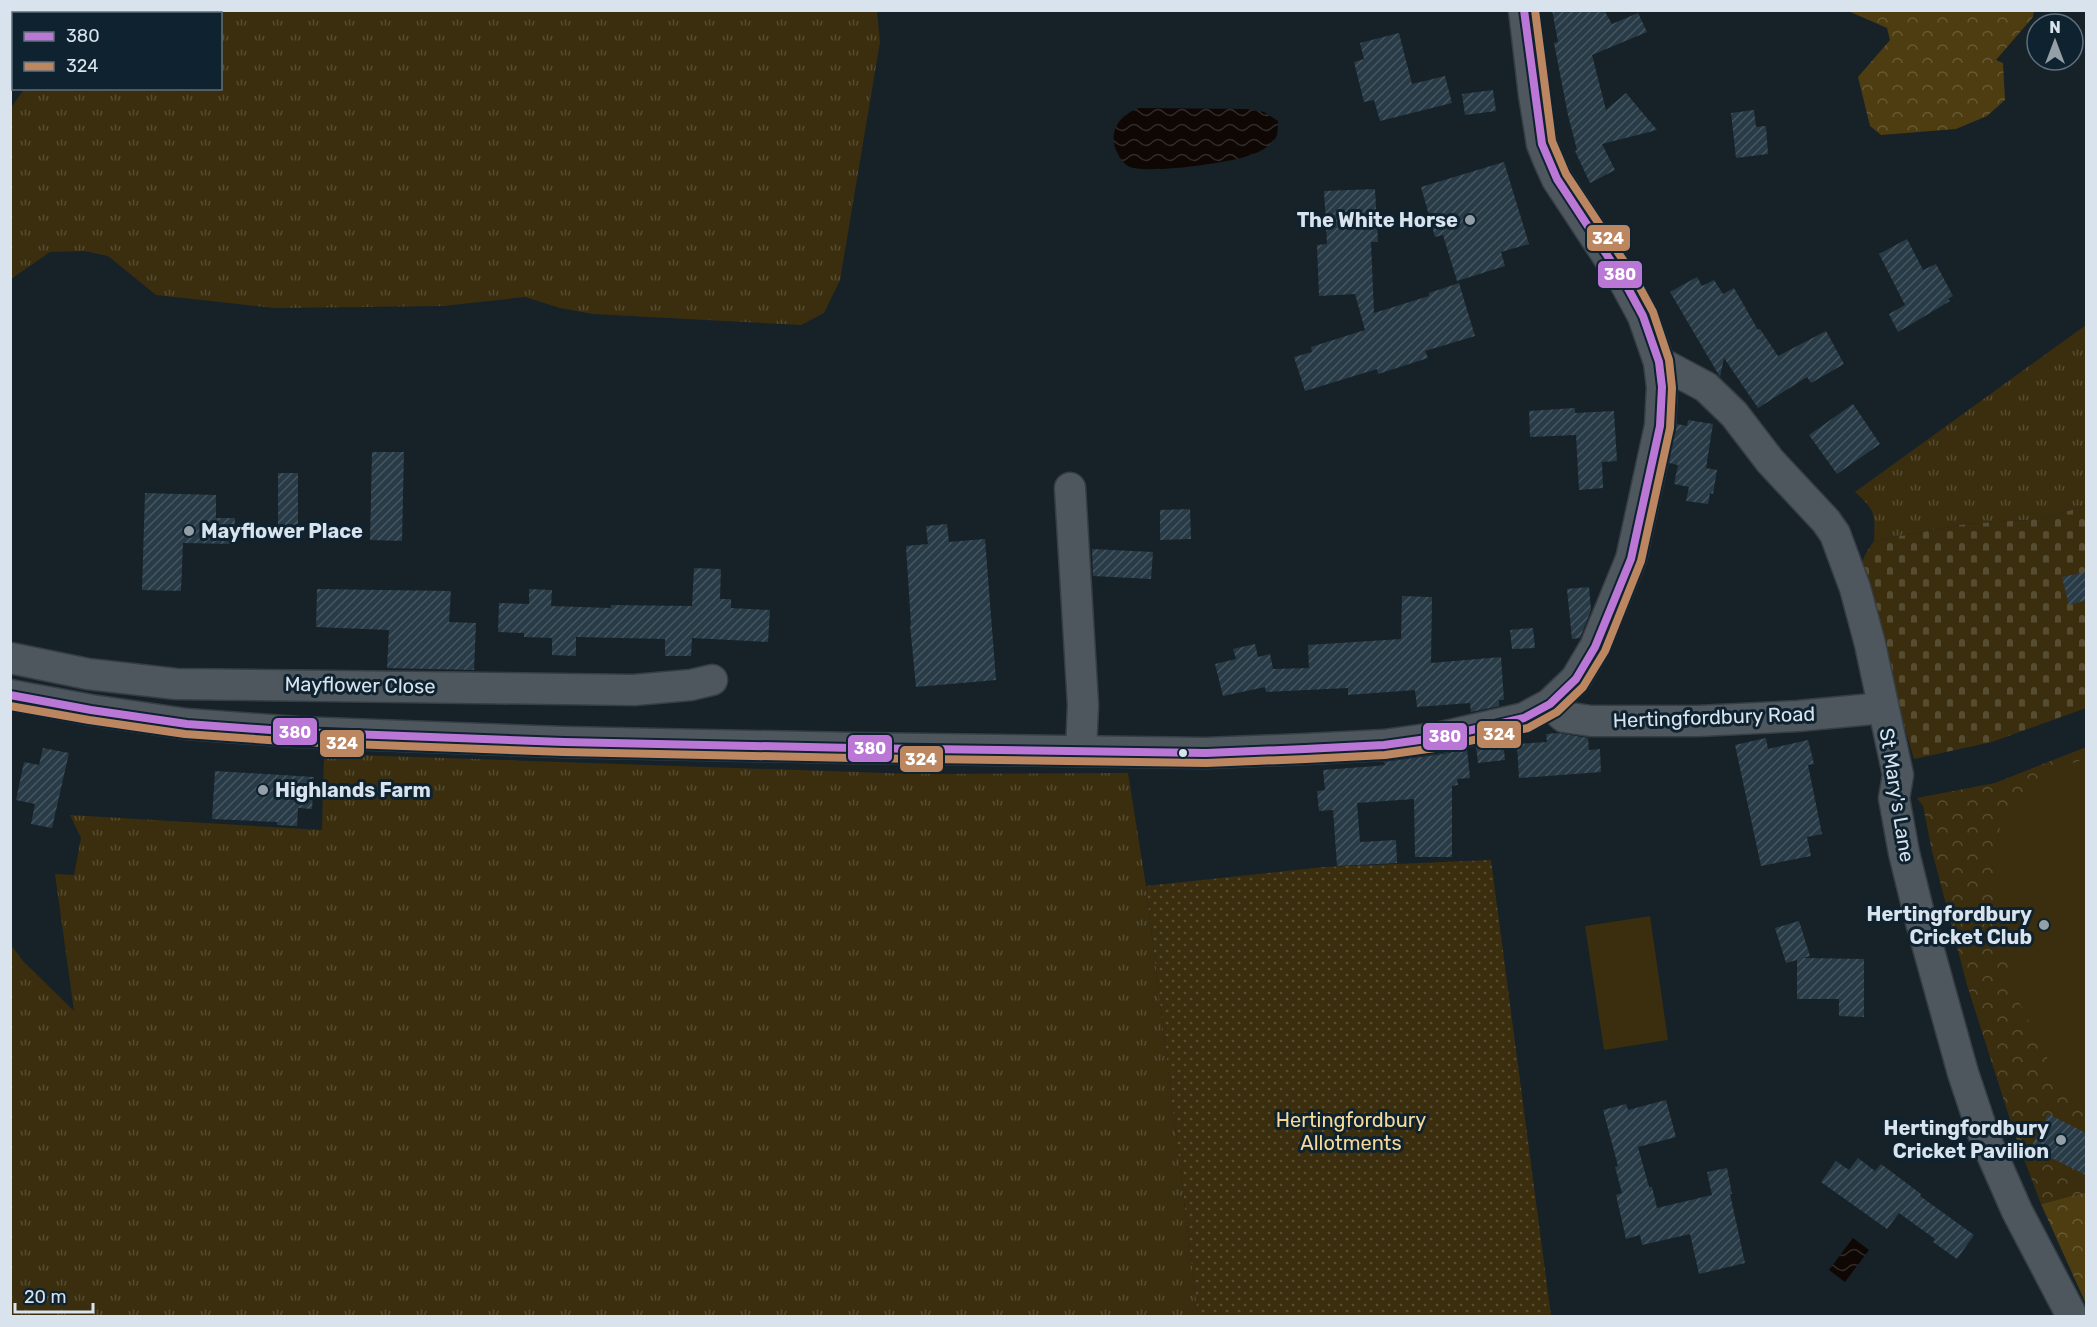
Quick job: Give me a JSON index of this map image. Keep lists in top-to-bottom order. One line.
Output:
{"streets":{"street":["Mayflower Close","Hertingfordbury Road","St Mary's Lane"]},"crossings":[["Hertingfordbury Road","St Mary's Lane"]],"parks":["Hertingfordbury Allotments"],"places":["The White Horse","Mayflower Place","Highlands Farm","Hertingfordbury Cricket Club","Hertingfordbury Cricket Pavilion"],"lines":["transit line 380","transit line 324"],"legend":["380","324"],"scale_bar":"20 m","north":"top"}
